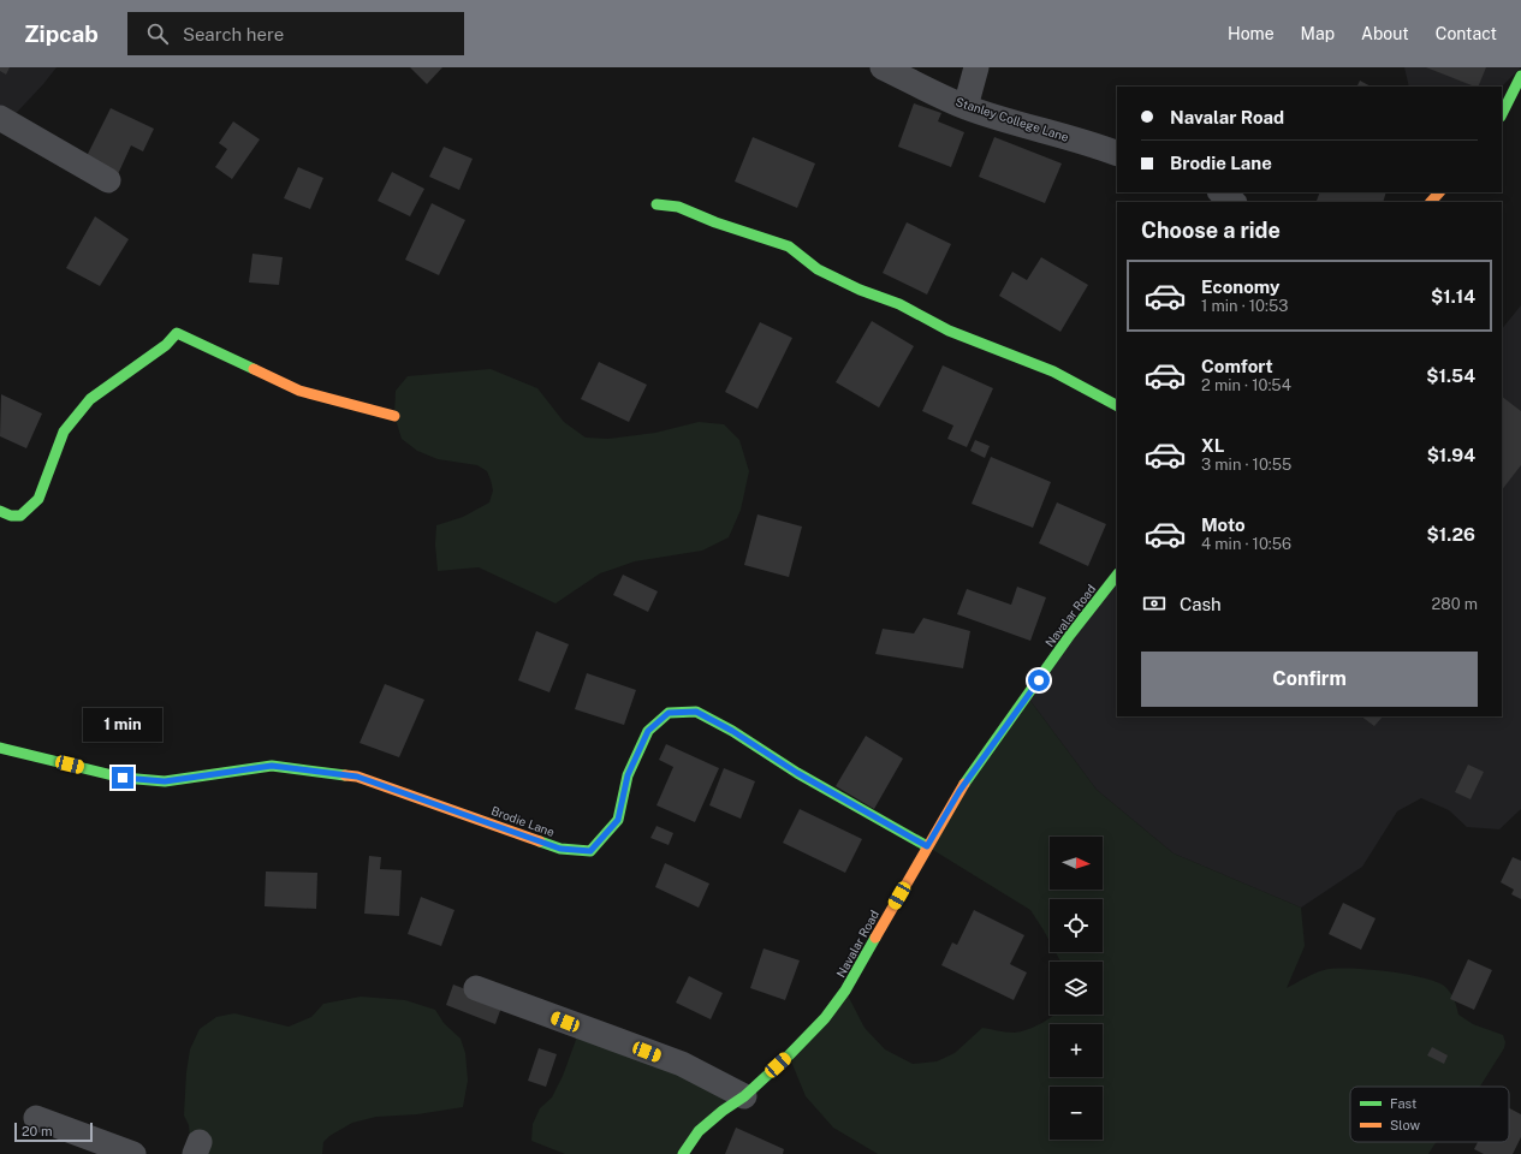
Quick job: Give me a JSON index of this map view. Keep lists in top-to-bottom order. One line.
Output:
{"streets":{"street":["Stanley College Lane","Navalar Road","Brodie Lane"]},"crossings":[["Navalar Road","Brodie Lane"]],"legend":["Fast","Slow"],"scale_bar":"20 m","north":"right","page":{"header":"Zipcab","search":"Search here","nav":["Home","Map","About","Contact"],"banner":["Navalar Road","Brodie Lane"],"heading":"Choose a ride","list":[{"name":"Economy","note":"1 min · 10:53","value":"$1.14"},{"name":"Comfort","note":"2 min · 10:54","value":"$1.54"},{"name":"XL","note":"3 min · 10:55","value":"$1.94"},{"name":"Moto","note":"4 min · 10:56","value":"$1.26"}],"pay":["Cash","280 m"],"buttons":"Confirm","bubble":"1 min","map_buttons":["+","−"],"scale":"20 m"}}
